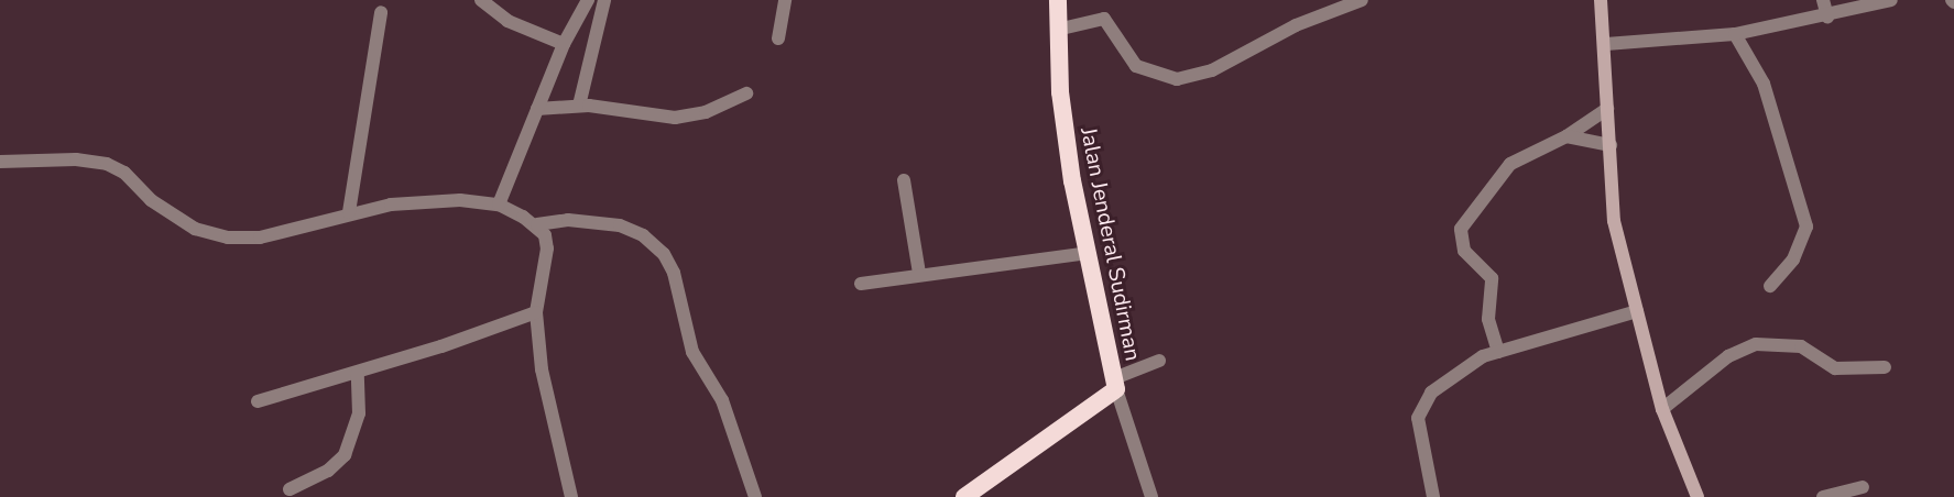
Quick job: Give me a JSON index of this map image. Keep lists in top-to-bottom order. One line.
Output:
{"streets":{"highway":["Jalan Jenderal Sudirman"]}}
